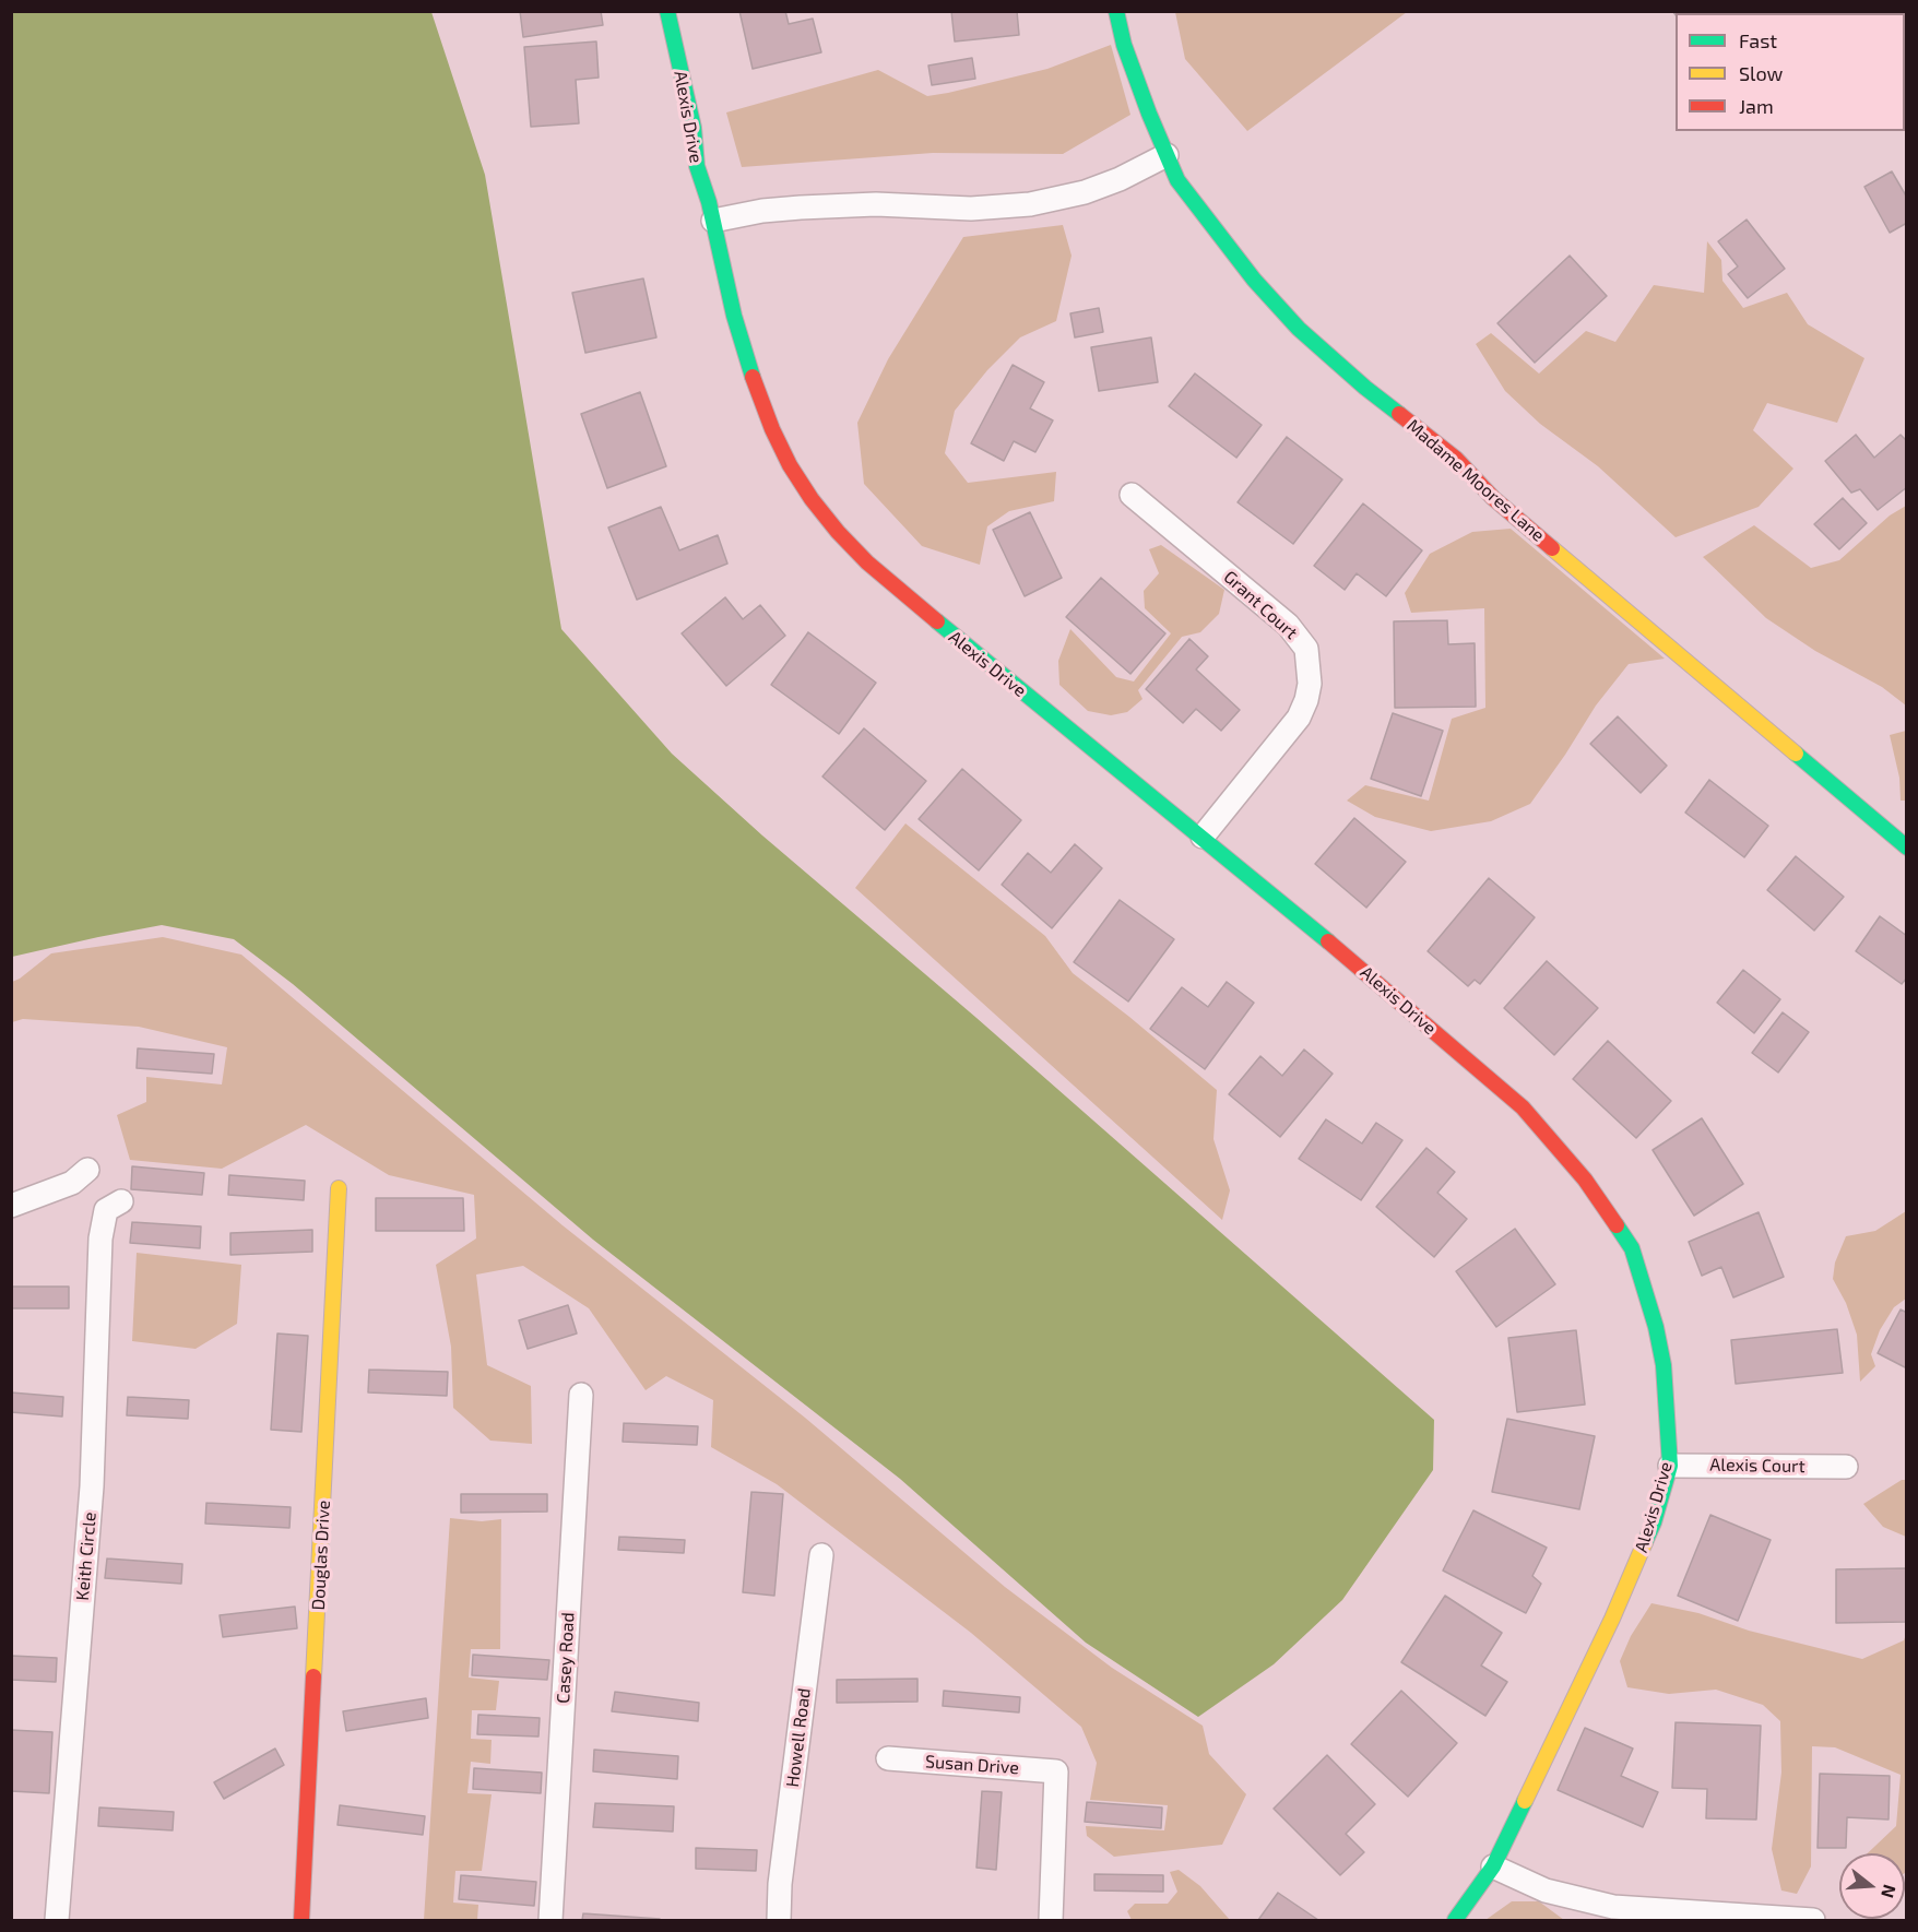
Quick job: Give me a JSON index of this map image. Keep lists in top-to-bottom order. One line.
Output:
{"streets":{"street":["Alexis Drive","Madame Moores Lane","Grant Court","Alexis Court","Douglas Drive","Keith Circle","Casey Road","Howell Road","Susan Drive"]},"crossings":[["Alexis Drive","Grant Court"],["Alexis Drive","Alexis Court"]],"legend":["Fast","Slow","Jam"],"north":"right"}
